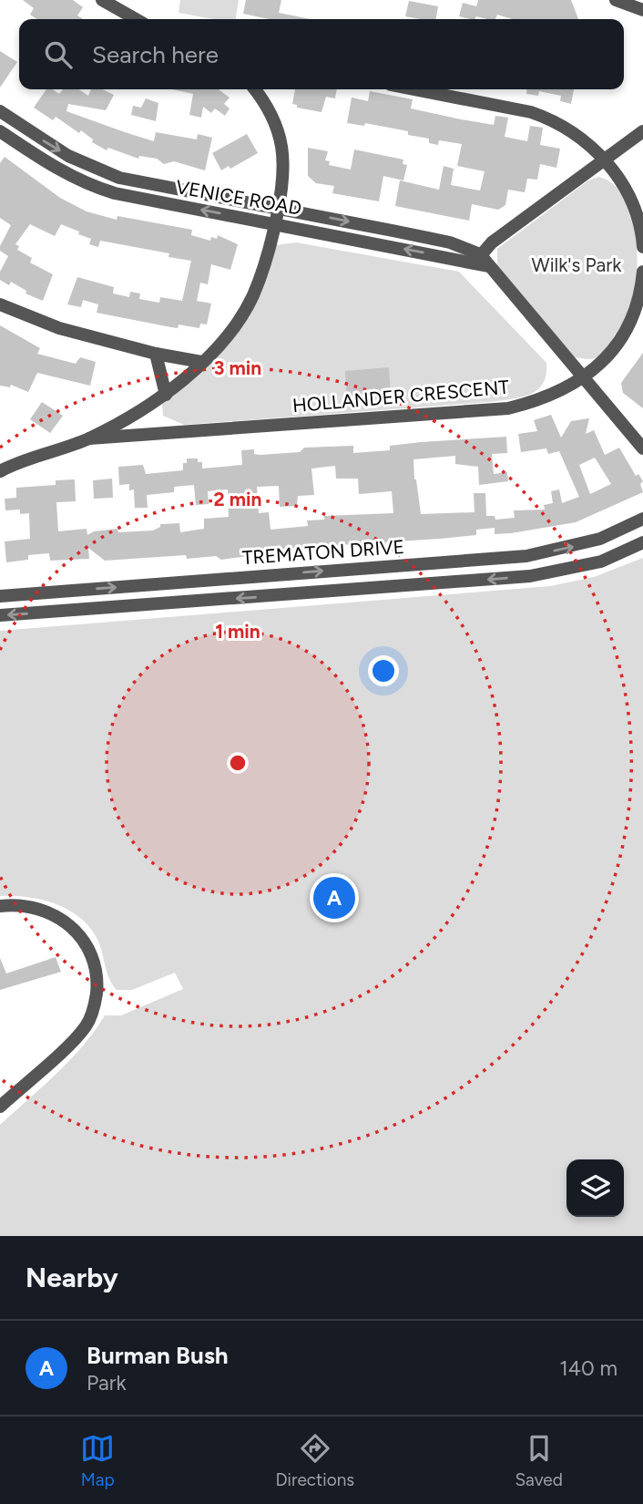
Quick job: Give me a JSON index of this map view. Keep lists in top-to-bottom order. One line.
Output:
{"streets":{"street":["VENICE ROAD","HOLLANDER CRESCENT","TREMATON DRIVE"]},"crossings":[["VENICE ROAD","HOLLANDER CRESCENT"]],"parks":["Wilk's Park"],"page":{"search":"Search here","pins":"A","heading":"Nearby","list":[{"mark":"A","name":"Burman Bush","note":"Park","value":"140 m"}],"nav":["Map","Directions","Saved"]},"rings":["3 min","2 min","1 min"]}
